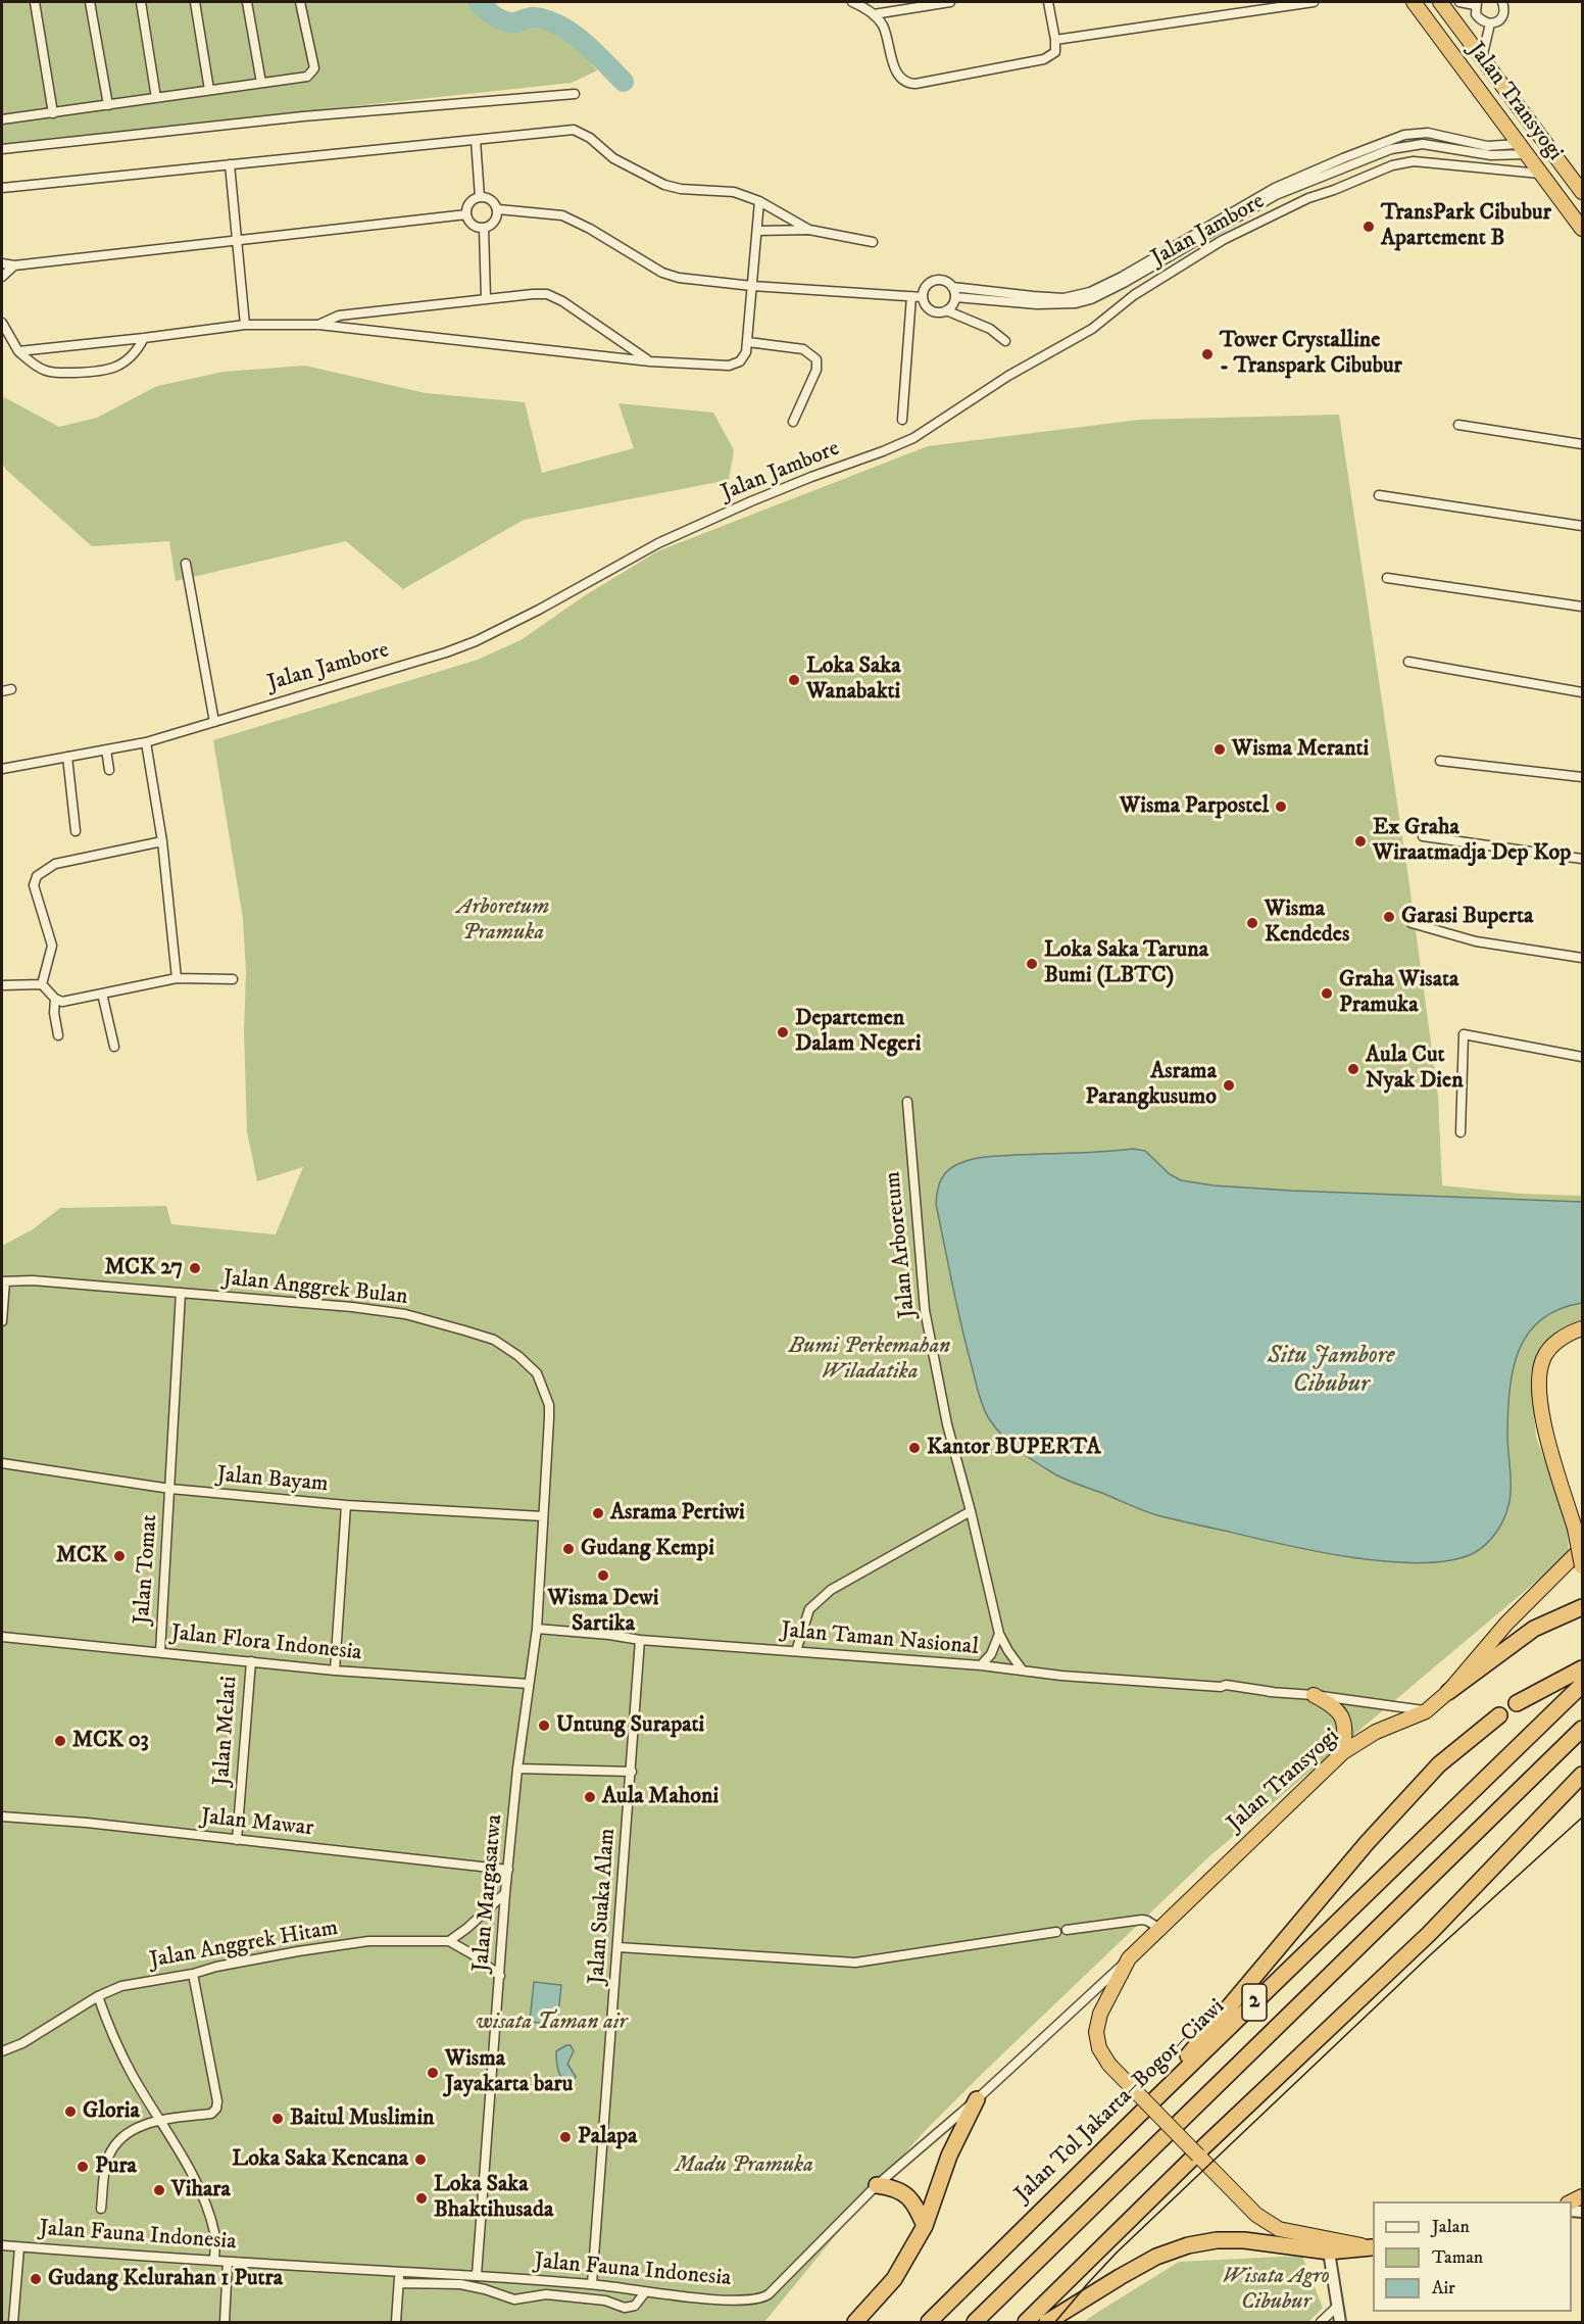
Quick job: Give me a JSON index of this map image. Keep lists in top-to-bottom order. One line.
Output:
{"streets":{"highway":["Jalan Transyogi","2","Jalan Tol Jakarta–Bogor–Ciawi"],"street":["Jalan Jambore","Jalan Arboretum","Jalan Anggrek Bulan","Jalan Bayam","Jalan Tomat","Jalan Taman Nasional","Jalan Flora Indonesia","Jalan Melati","Jalan Mawar","Jalan Margasatwa","Jalan Suaka Alam","Jalan Anggrek Hitam","Jalan Fauna Indonesia"]},"crossings":[["Jalan Transyogi","Jalan Jambore"],["Jalan Transyogi","Jalan Taman Nasional"],["Jalan Transyogi","Jalan Fauna Indonesia"],["Jalan Arboretum","Jalan Taman Nasional"],["Jalan Anggrek Bulan","Jalan Bayam"],["Jalan Anggrek Bulan","Jalan Tomat"],["Jalan Anggrek Bulan","Jalan Margasatwa"],["Jalan Bayam","Jalan Tomat"],["Jalan Bayam","Jalan Margasatwa"],["Jalan Tomat","Jalan Flora Indonesia"],["Jalan Taman Nasional","Jalan Margasatwa"],["Jalan Taman Nasional","Jalan Suaka Alam"],["Jalan Flora Indonesia","Jalan Melati"],["Jalan Flora Indonesia","Jalan Margasatwa"],["Jalan Melati","Jalan Mawar"],["Jalan Mawar","Jalan Margasatwa"],["Jalan Margasatwa","Jalan Fauna Indonesia"],["Jalan Suaka Alam","Jalan Fauna Indonesia"]],"water":["Situ Jambore Cibubur"],"parks":["Arboretum Pramuka","Bumi Perkemahan Wiladatika","wisata Taman air","Madu Pramuka","Wisata Agro Cibubur"],"places":["TransPark Cibubur Apartement B","Tower Crystalline - Transpark Cibubur","Loka Saka Wanabakti","Wisma Meranti","Wisma Parpostel","Ex Graha Wiraatmadja Dep Kop","Garasi Buperta","Wisma Kendedes","Loka Saka Taruna Bumi (LBTC)","Graha Wisata Pramuka","Departemen Dalam Negeri","Aula Cut Nyak Dien","Asrama Parangkusumo","MCK 27","Kantor BUPERTA","Asrama Pertiwi","Gudang Kempi","MCK","Wisma Dewi Sartika","Untung Surapati","MCK 03","Aula Mahoni","Wisma Jayakarta baru","Gloria","Baitul Muslimin","Palapa","Loka Saka Kencana","Pura","Vihara","Loka Saka Bhaktihusada","Gudang Kelurahan 1 Putra"],"legend":["Jalan","Taman","Air"]}
